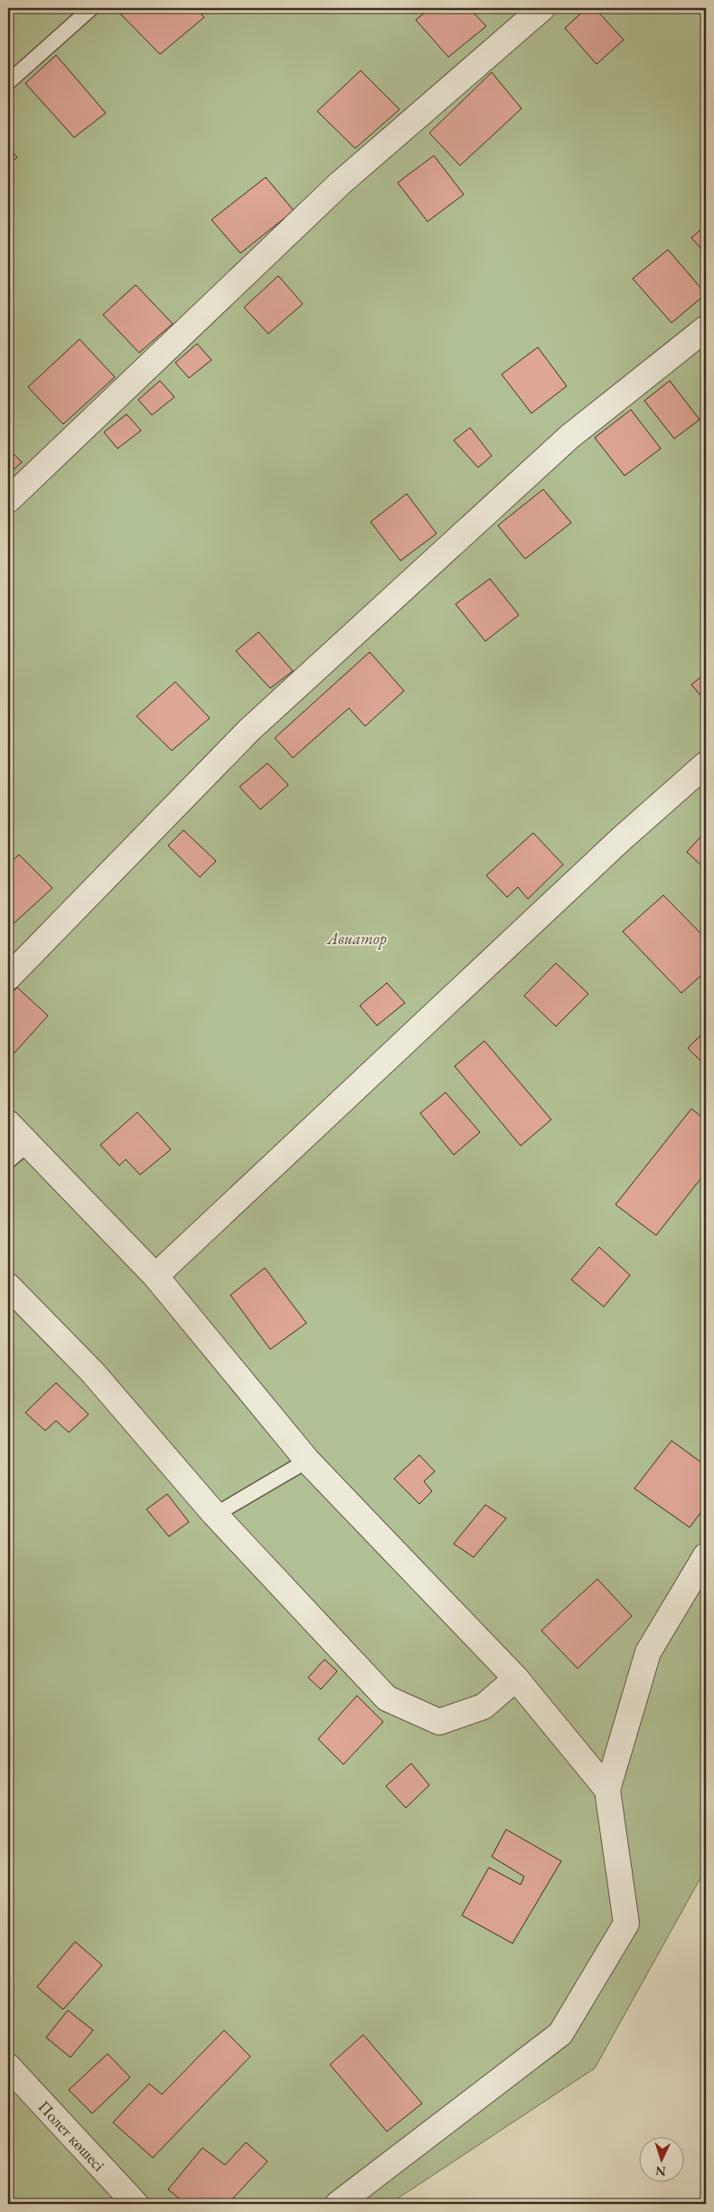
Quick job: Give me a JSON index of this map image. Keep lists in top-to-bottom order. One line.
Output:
{"streets":{"street":["Полет көшесі"]},"parks":["Авиатор"],"north":"bottom"}
